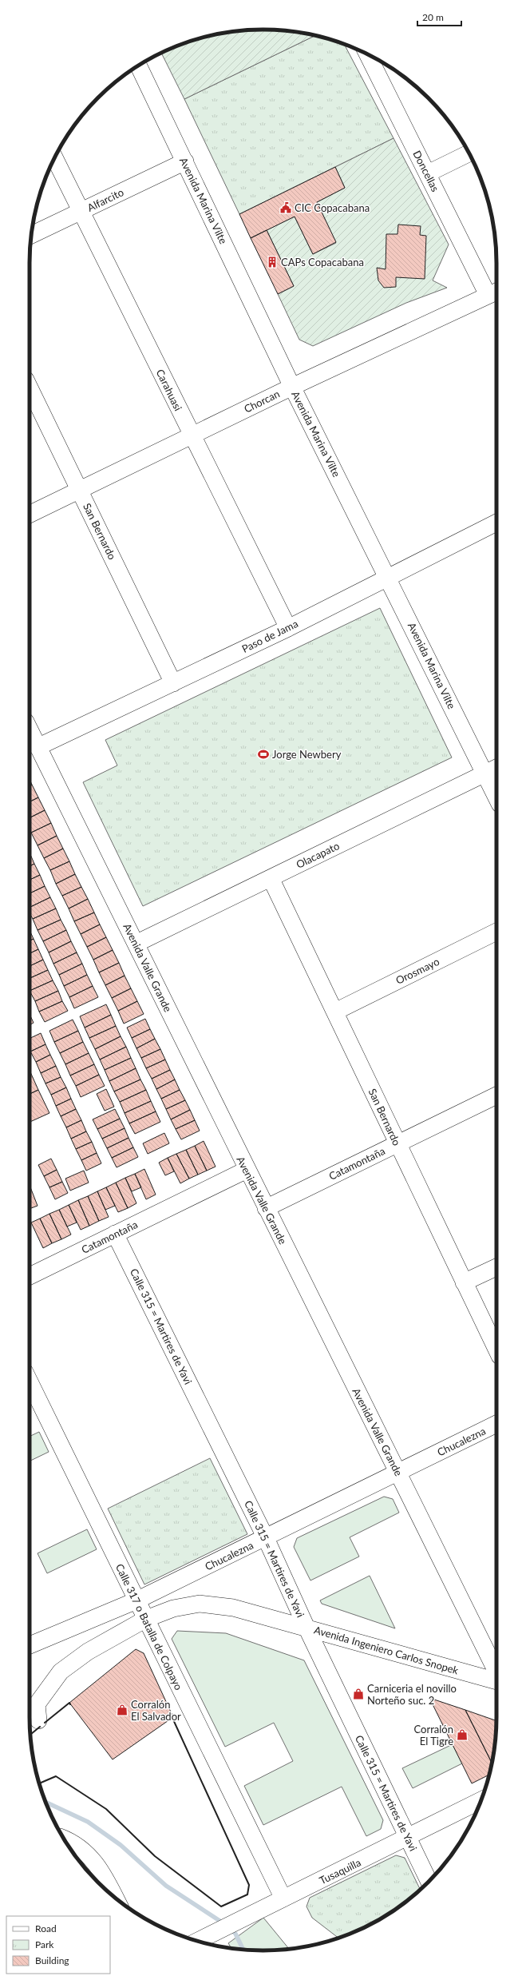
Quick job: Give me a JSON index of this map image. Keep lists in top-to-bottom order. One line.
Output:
{"streets":{"street":["Doncellas","Alfarcito","Avenida Marina Vilte","Carahuasi","Chorcan","San Bernardo","Paso de Jama","Olacapato","Avenida Valle Grande","Orosmayo","Catamontaña","Calle 315 = Martires de Yavi","Chucalezna","Calle 317 o Batalla de Colpayo","Avenida Ingeniero Carlos Snopek","Tusaquilla"]},"crossings":[["Doncellas","Chorcan"],["Alfarcito","Avenida Marina Vilte"],["Alfarcito","Carahuasi"],["Avenida Marina Vilte","Chorcan"],["Avenida Marina Vilte","Paso de Jama"],["Avenida Marina Vilte","Olacapato"],["Carahuasi","Chorcan"],["Carahuasi","Paso de Jama"],["Chorcan","San Bernardo"],["San Bernardo","Paso de Jama"],["San Bernardo","Olacapato"],["San Bernardo","Orosmayo"],["San Bernardo","Catamontaña"],["Paso de Jama","Avenida Valle Grande"],["Olacapato","Avenida Valle Grande"],["Avenida Valle Grande","Catamontaña"],["Avenida Valle Grande","Chucalezna"],["Catamontaña","Calle 315 = Martires de Yavi"],["Calle 315 = Martires de Yavi","Chucalezna"],["Calle 315 = Martires de Yavi","Avenida Ingeniero Carlos Snopek"],["Calle 315 = Martires de Yavi","Tusaquilla"],["Chucalezna","Calle 317 o Batalla de Colpayo"],["Calle 317 o Batalla de Colpayo","Avenida Ingeniero Carlos Snopek"],["Calle 317 o Batalla de Colpayo","Tusaquilla"]],"places":{"public building":["CIC Copacabana"],"building":["CAPs Copacabana"],"sports":["Jorge Newbery"],"shop":["Carniceria el novillo Norteño suc. 2","Corralón El Salvador","Corralón El Tigre"]},"legend":["Road","Park","Building"],"scale_bar":"20 m"}
